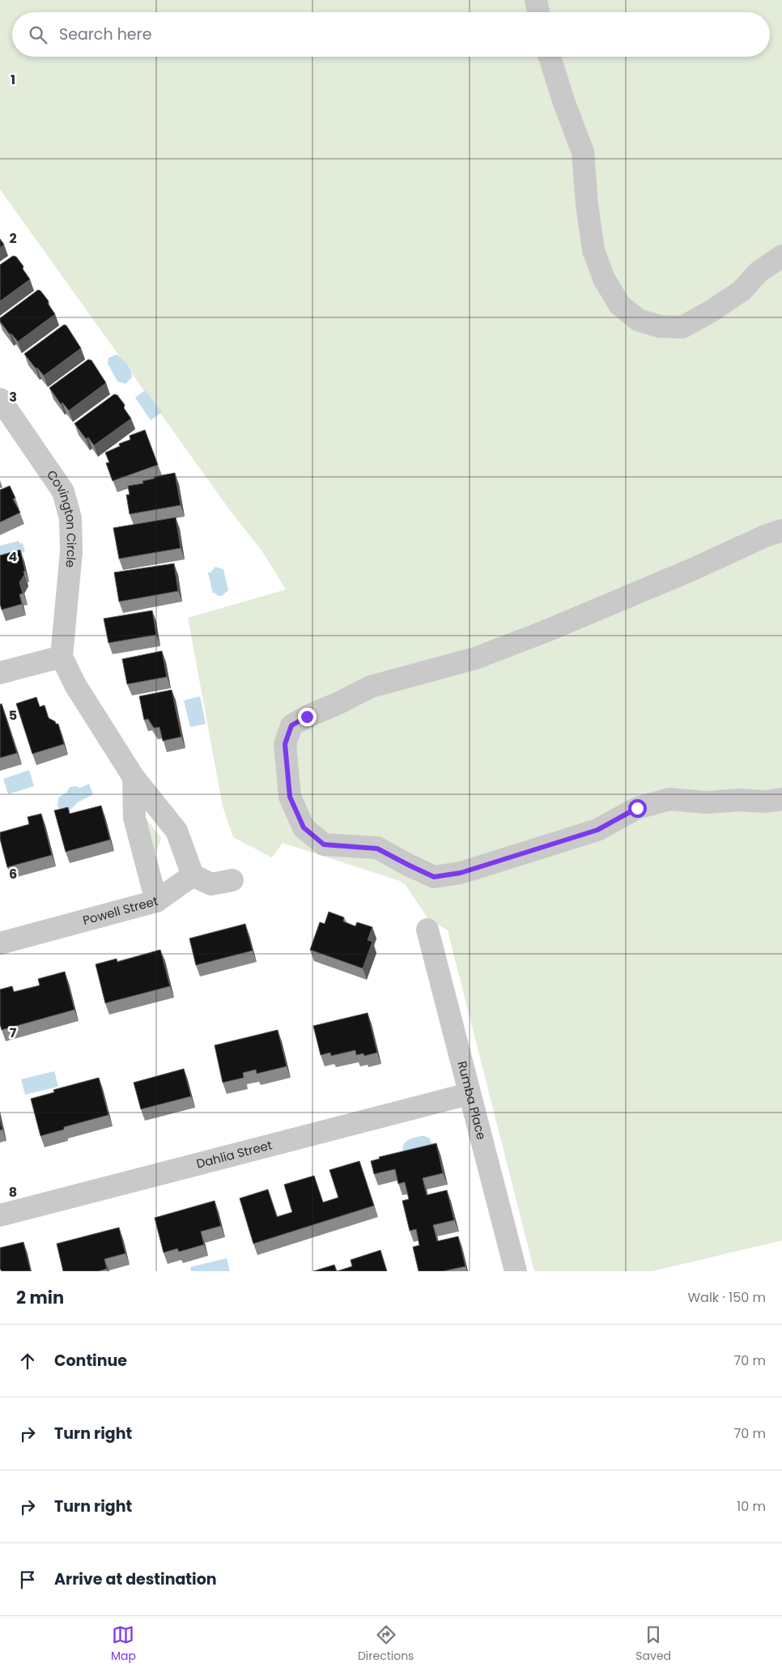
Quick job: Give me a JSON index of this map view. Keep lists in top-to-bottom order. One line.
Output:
{"streets":{"street":["Covington Circle","Powell Street","Rumba Place","Dahlia Street"]},"crossings":[["Rumba Place","Dahlia Street"]],"page":{"search":"Search here","heading":["2 min","Walk · 150 m"],"list":[["Continue","70 m"],["Turn right","70 m"],["Turn right","10 m"],"Arrive at destination"],"nav":["Map","Directions","Saved"]},"grid":{"rows":["1","2","3","4","5","6","7","8"]}}
